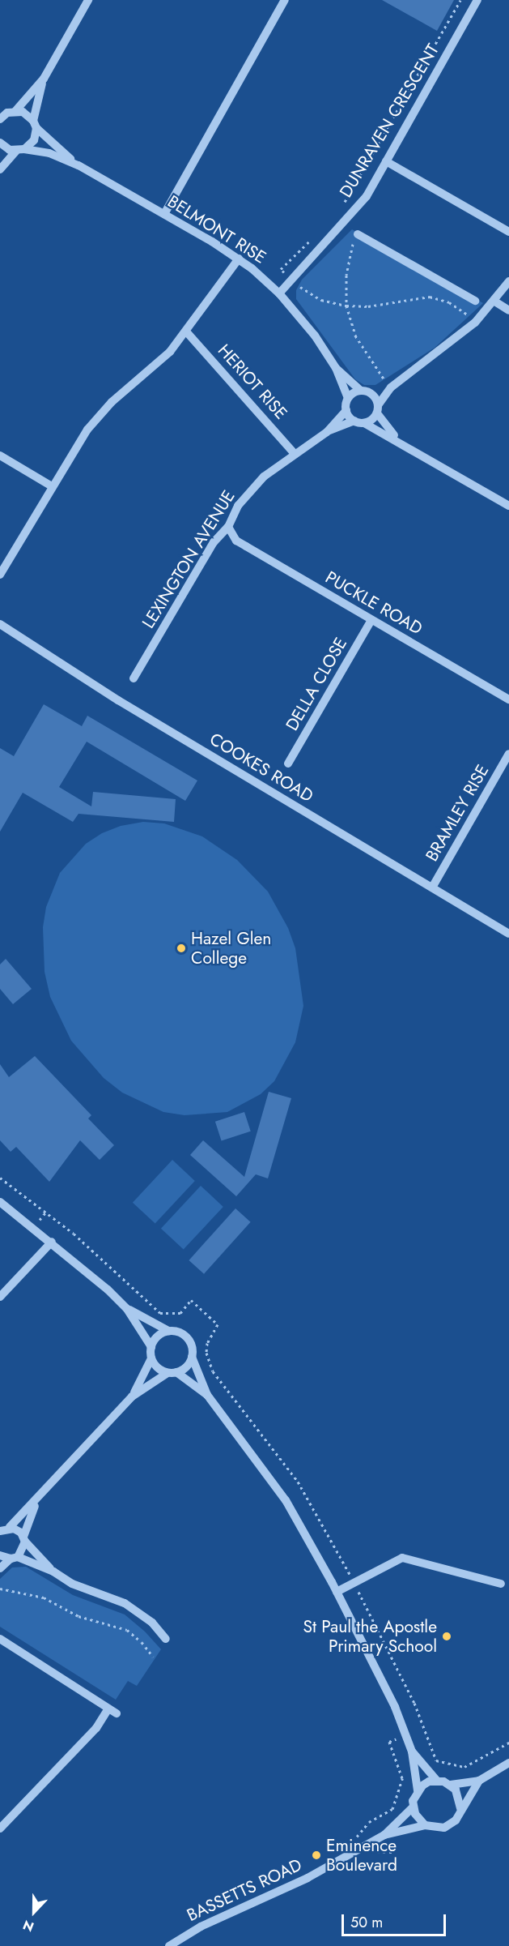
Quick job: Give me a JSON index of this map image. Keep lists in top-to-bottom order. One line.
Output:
{"streets":{"street":["DUNRAVEN CRESCENT","BELMONT RISE","HERIOT RISE","LEXINGTON AVENUE","PUCKLE ROAD","DELLA CLOSE","COOKES ROAD","BRAMLEY RISE","BASSETTS ROAD"]},"crossings":[["DUNRAVEN CRESCENT","BELMONT RISE"],["BELMONT RISE","LEXINGTON AVENUE"],["HERIOT RISE","LEXINGTON AVENUE"],["LEXINGTON AVENUE","PUCKLE ROAD"],["PUCKLE ROAD","DELLA CLOSE"],["COOKES ROAD","BRAMLEY RISE"]],"places":["Hazel Glen College","St Paul the Apostle Primary School","Eminence Boulevard"],"scale_bar":"50 m","north":"bottom"}
